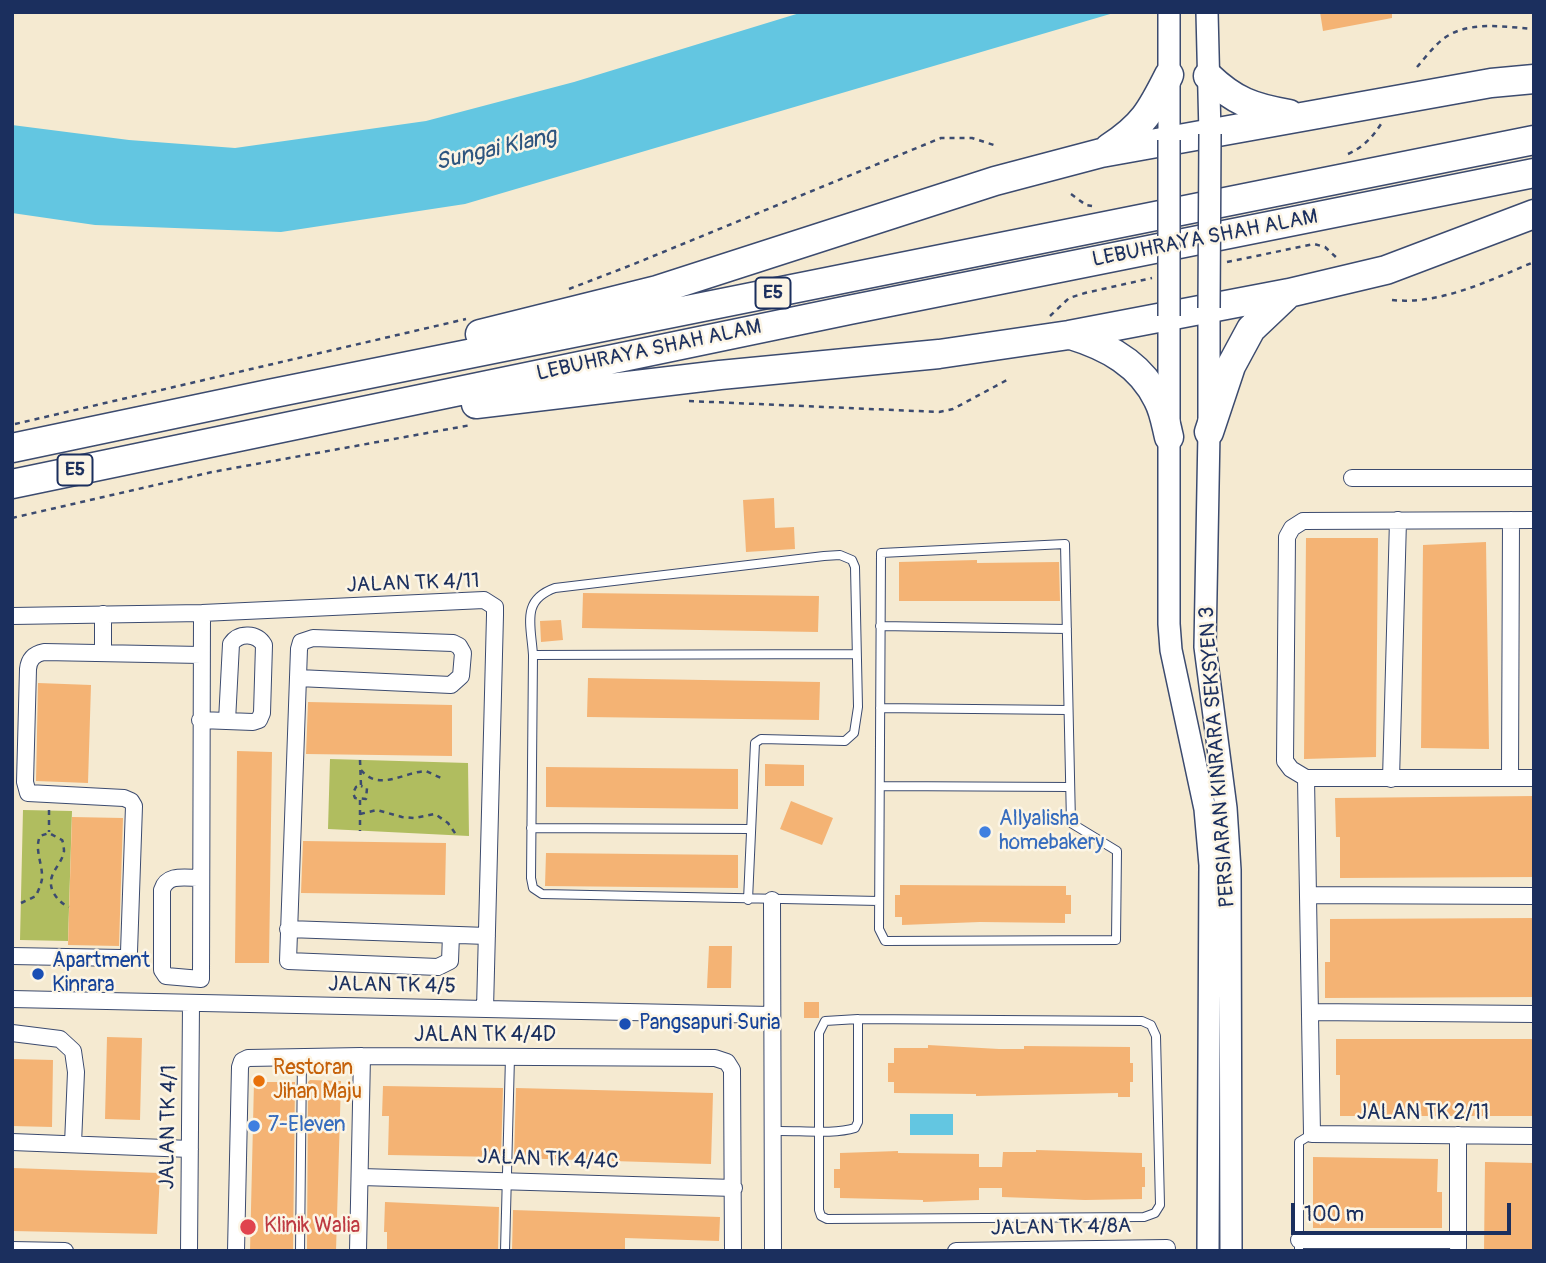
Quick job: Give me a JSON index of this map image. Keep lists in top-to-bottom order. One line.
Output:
{"streets":{"highway":["LEBUHRAYA SHAH ALAM","E5"],"main road":["PERSIARAN KINRARA SEKSYEN 3"],"street":["JALAN TK 4/11","JALAN TK 4/5","JALAN TK 4/4D","JALAN TK 2/11","JALAN TK 4/1","JALAN TK 4/4C","JALAN TK 4/8A"]},"crossings":[["JALAN TK 4/11","JALAN TK 4/5"],["JALAN TK 4/5","JALAN TK 4/1"],["JALAN TK 4/4D","JALAN TK 4/4C"]],"water":["Sungai Klang"],"places":["Allyalisha homebakery","Apartment Kinrara","Pangsapuri Suria","Restoran Jihan Maju","7-Eleven","Klinik Walia"],"scale_bar":"100 m"}
